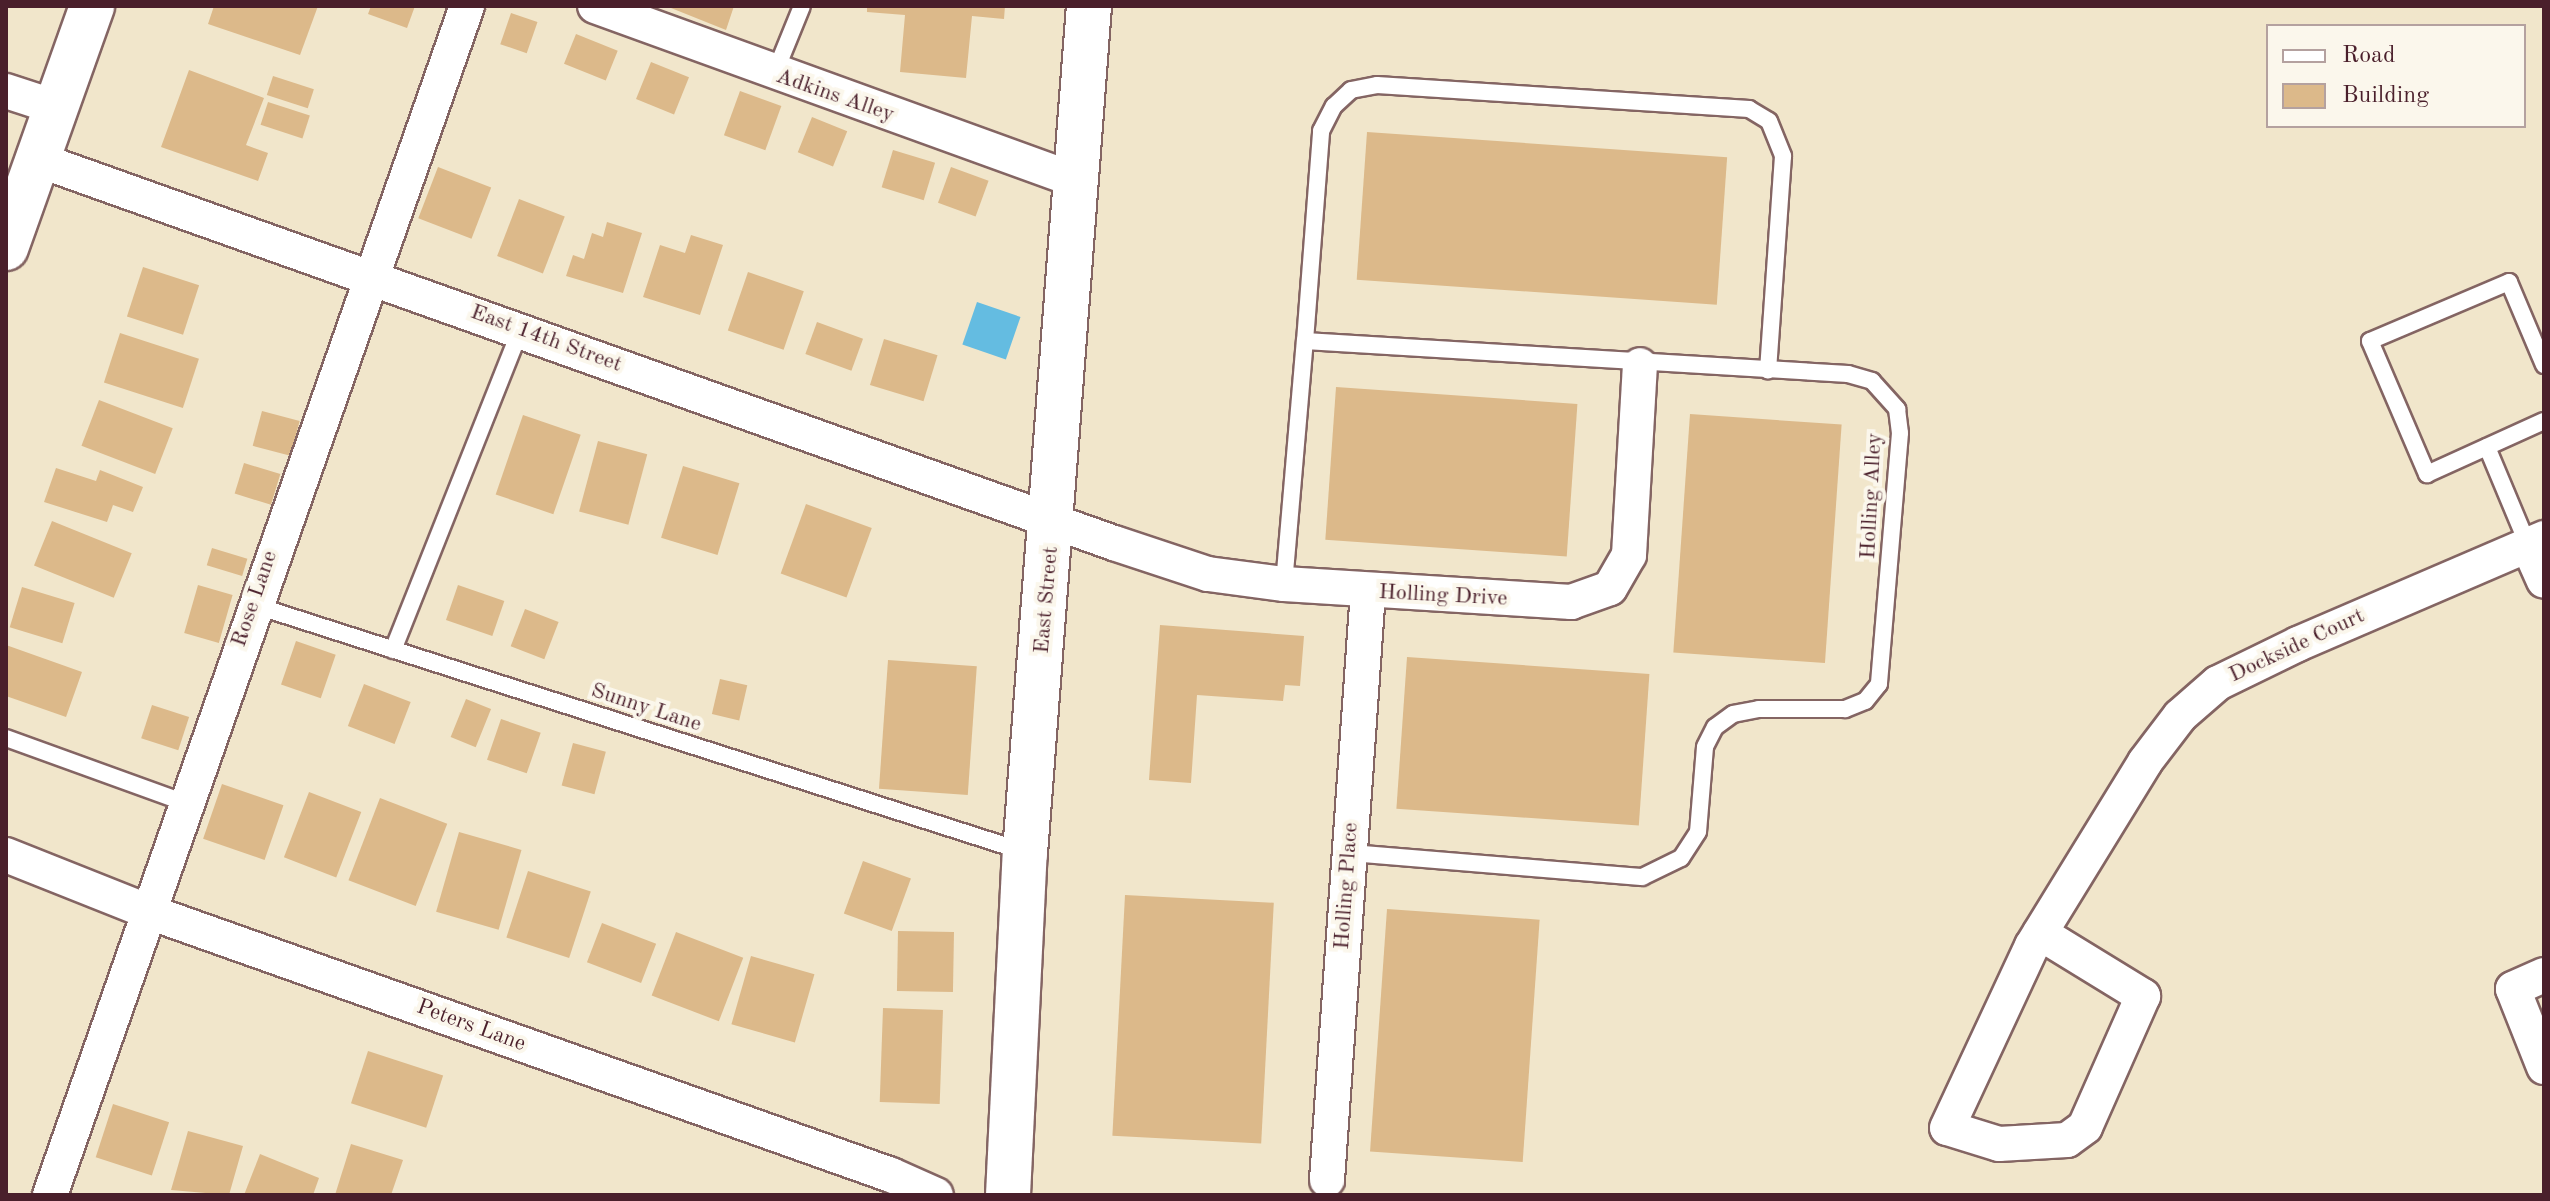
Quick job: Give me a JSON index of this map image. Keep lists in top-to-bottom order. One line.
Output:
{"streets":{"main road":["East Street"],"street":["Adkins Alley","East 14th Street","Holling Drive","Rose Lane","Dockside Court","Holling Place","Peters Lane"],"lane":["Holling Alley","Sunny Lane"]},"crossings":[["Adkins Alley","East Street"],["East 14th Street","Holling Drive"],["East 14th Street","Rose Lane"],["East 14th Street","East Street"],["Holling Alley","Holling Drive"],["Holling Alley","Holling Place"],["Holling Drive","East Street"],["Holling Drive","Holling Place"],["Rose Lane","Sunny Lane"],["Rose Lane","Peters Lane"],["East Street","Sunny Lane"]],"legend":["Road","Building"]}
